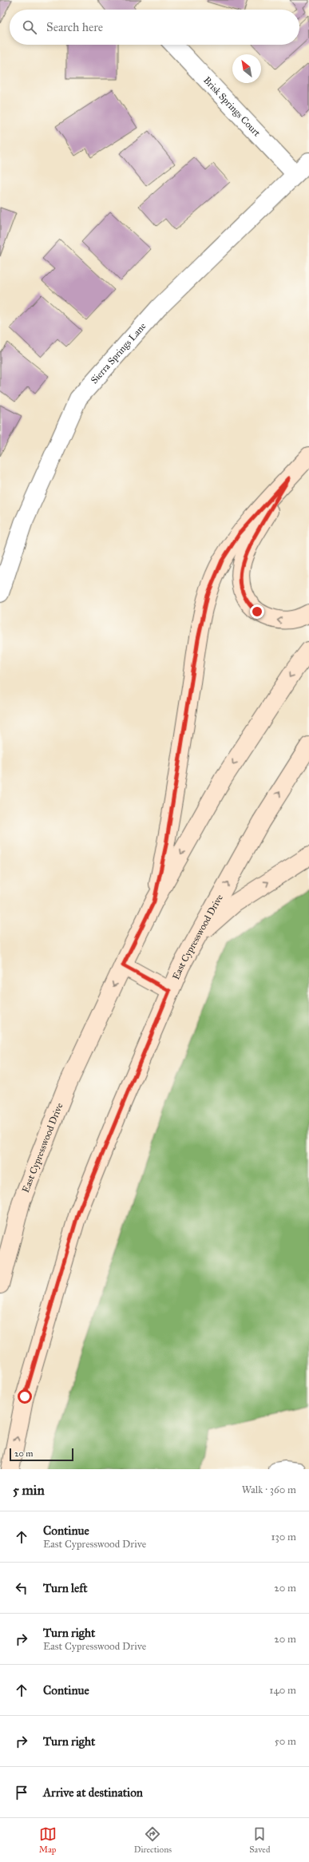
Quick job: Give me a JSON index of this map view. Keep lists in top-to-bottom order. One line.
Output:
{"streets":{"main road":["East Cypresswood Drive"],"street":["Brisk Springs Court","Sierra Springs Lane"]},"crossings":[["Brisk Springs Court","Sierra Springs Lane"]],"scale_bar":"20 m","north":"top left","page":{"search":"Search here","scale":"20 m","heading":["5 min","Walk · 360 m"],"list":[["Continue","East Cypresswood Drive","130 m"],["Turn left","20 m"],["Turn right","East Cypresswood Drive","20 m"],["Continue","140 m"],["Turn right","50 m"],"Arrive at destination"],"nav":["Map","Directions","Saved"]}}
